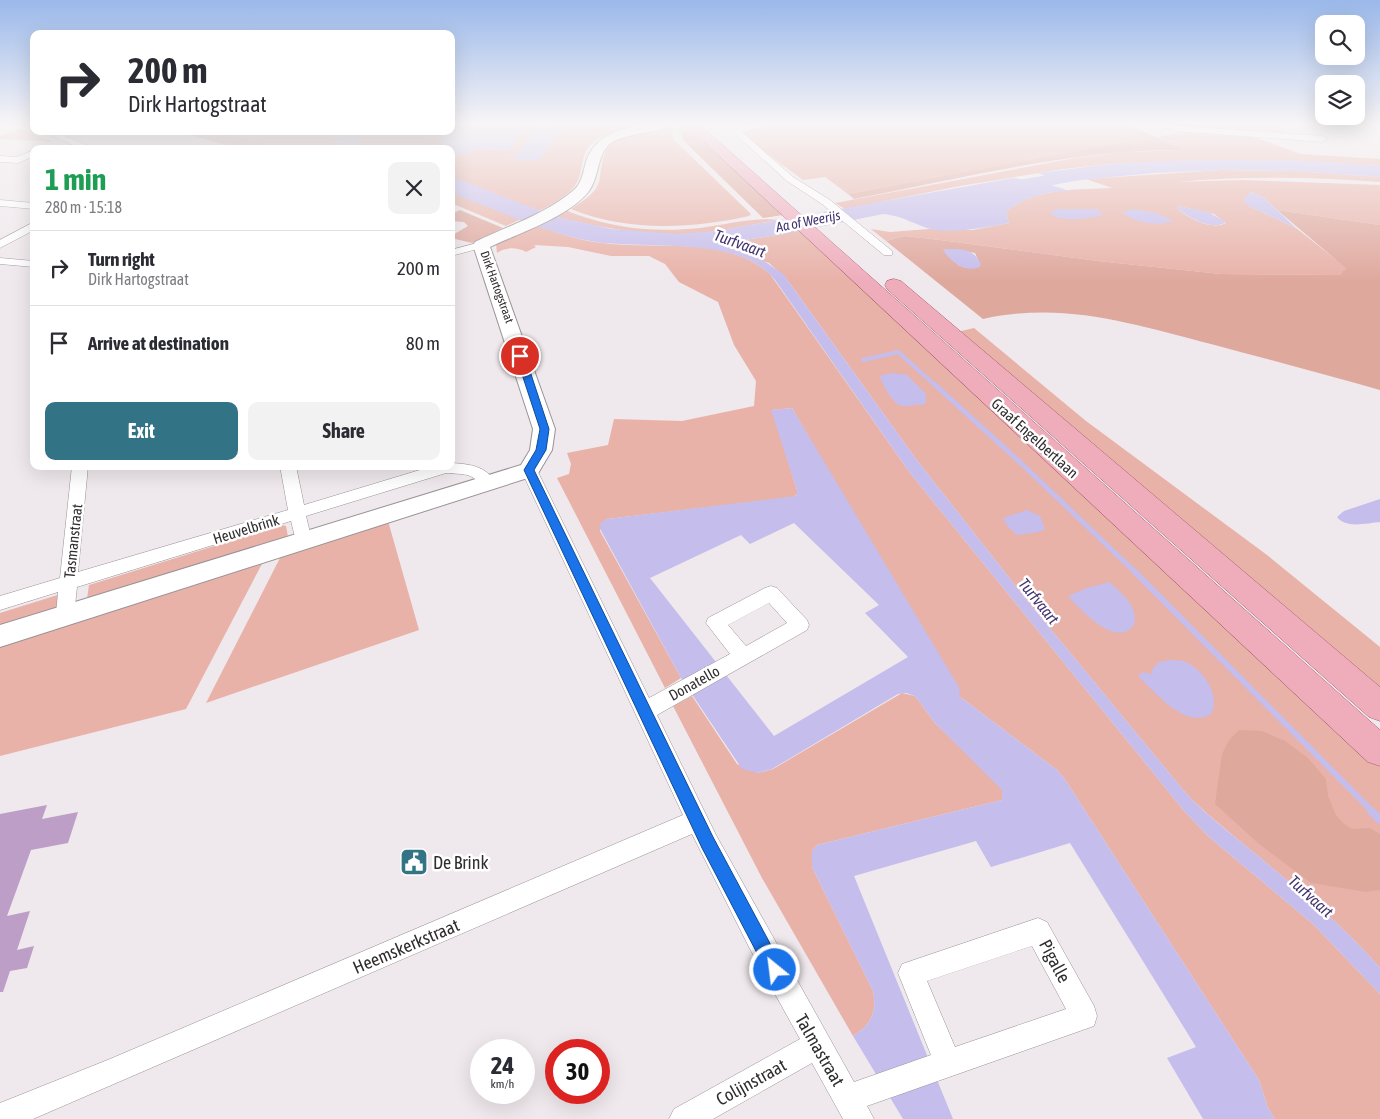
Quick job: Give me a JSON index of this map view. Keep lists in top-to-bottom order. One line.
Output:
{"streets":{"main road":["Graaf Engelbertlaan"],"street":["Dirk Hartogstraat","Heuvelbrink","Tasmanstraat","Donatello","Heemskerkstraat","Pigalle","Talmastraat","Colijnstraat"]},"crossings":[["Dirk Hartogstraat","Heuvelbrink"],["Dirk Hartogstraat","Talmastraat"],["Heuvelbrink","Tasmanstraat"],["Heuvelbrink","Talmastraat"],["Donatello","Talmastraat"],["Heemskerkstraat","Talmastraat"],["Pigalle","Talmastraat"],["Talmastraat","Colijnstraat"]],"water":["Aa of Weerijs","Turfvaart"],"places":{"public building":["De Brink"]},"page":{"turn":["200 m","Dirk Hartogstraat"],"heading":["1 min","280 m · 15:18"],"list":[{"name":"Turn right","note":"Dirk Hartogstraat","value":"200 m"},{"name":"Arrive at destination","value":"80 m"}],"buttons":["Exit","Share"],"speed":"24 km/h","limit":"30"}}
